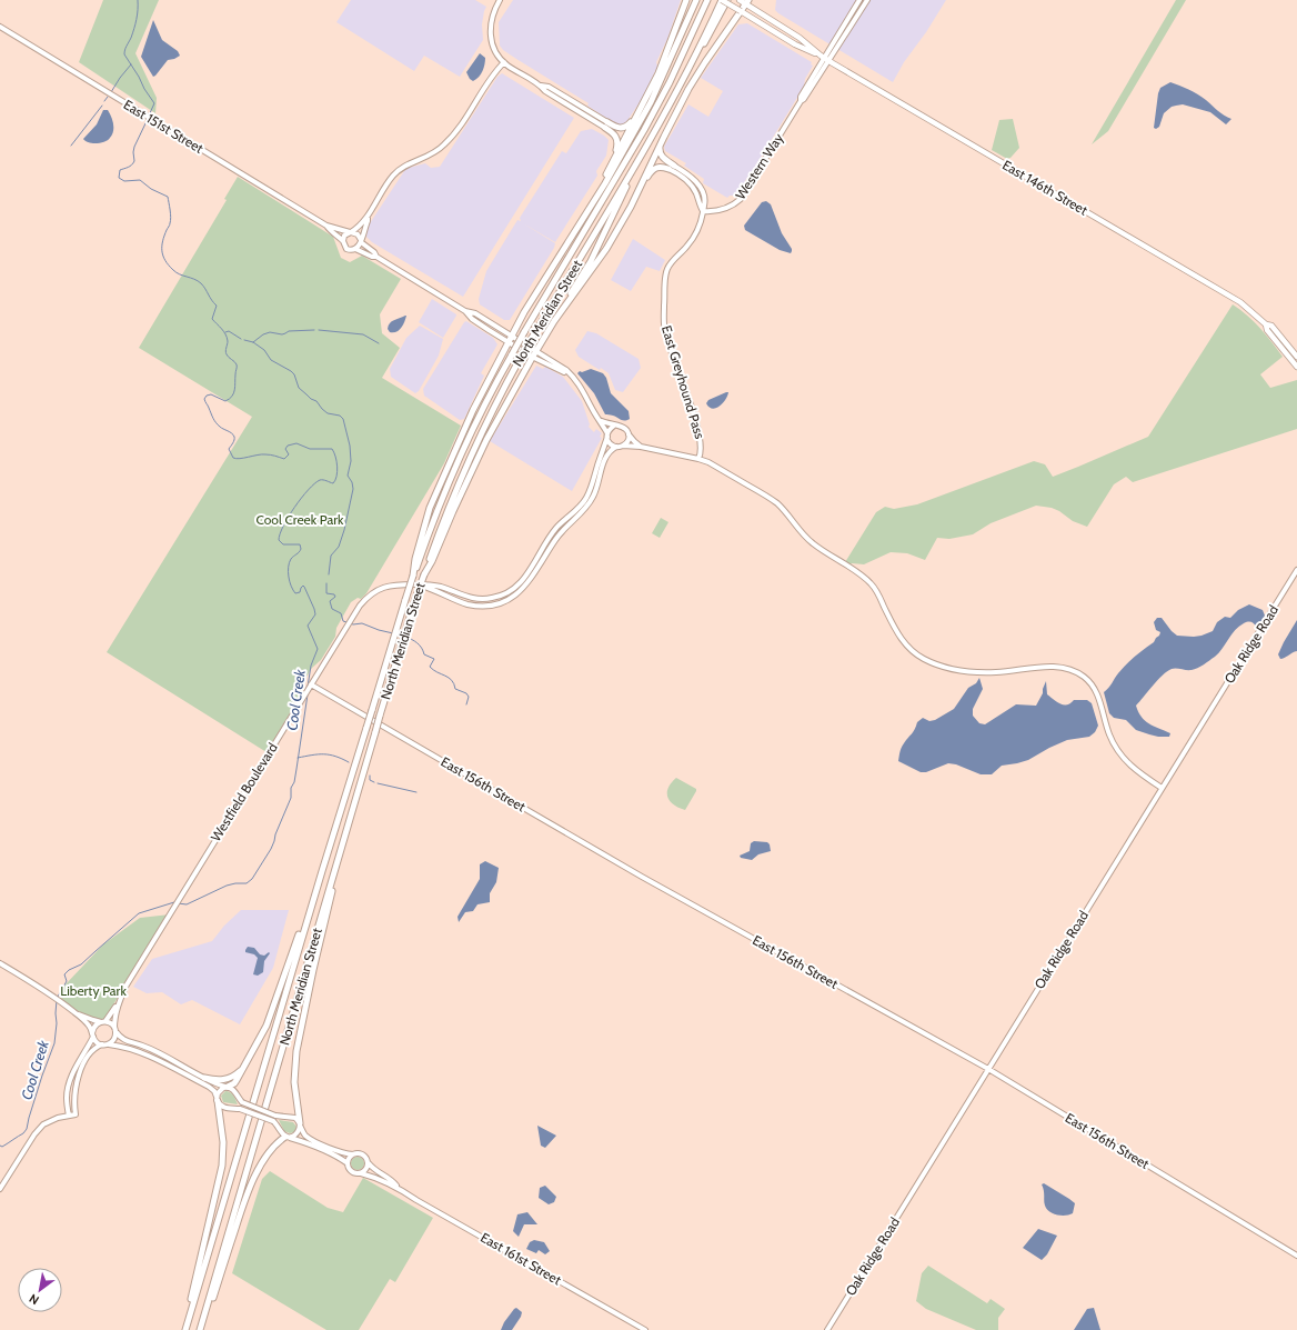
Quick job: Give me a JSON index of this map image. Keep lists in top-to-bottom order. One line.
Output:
{"streets":{"highway":["North Meridian Street"],"main road":["East 146th Street"],"street":["East 151st Street","Western Way","East Greyhound Pass","Oak Ridge Road","East 156th Street","Westfield Boulevard","East 161st Street"]},"crossings":[["Western Way","East 146th Street"],["Western Way","East Greyhound Pass"],["East 146th Street","North Meridian Street"],["East Greyhound Pass","Oak Ridge Road"],["Oak Ridge Road","East 156th Street"],["East 156th Street","Westfield Boulevard"]],"water":["Cool Creek"],"parks":["Cool Creek Park","Liberty Park"],"north":"bottom left"}
